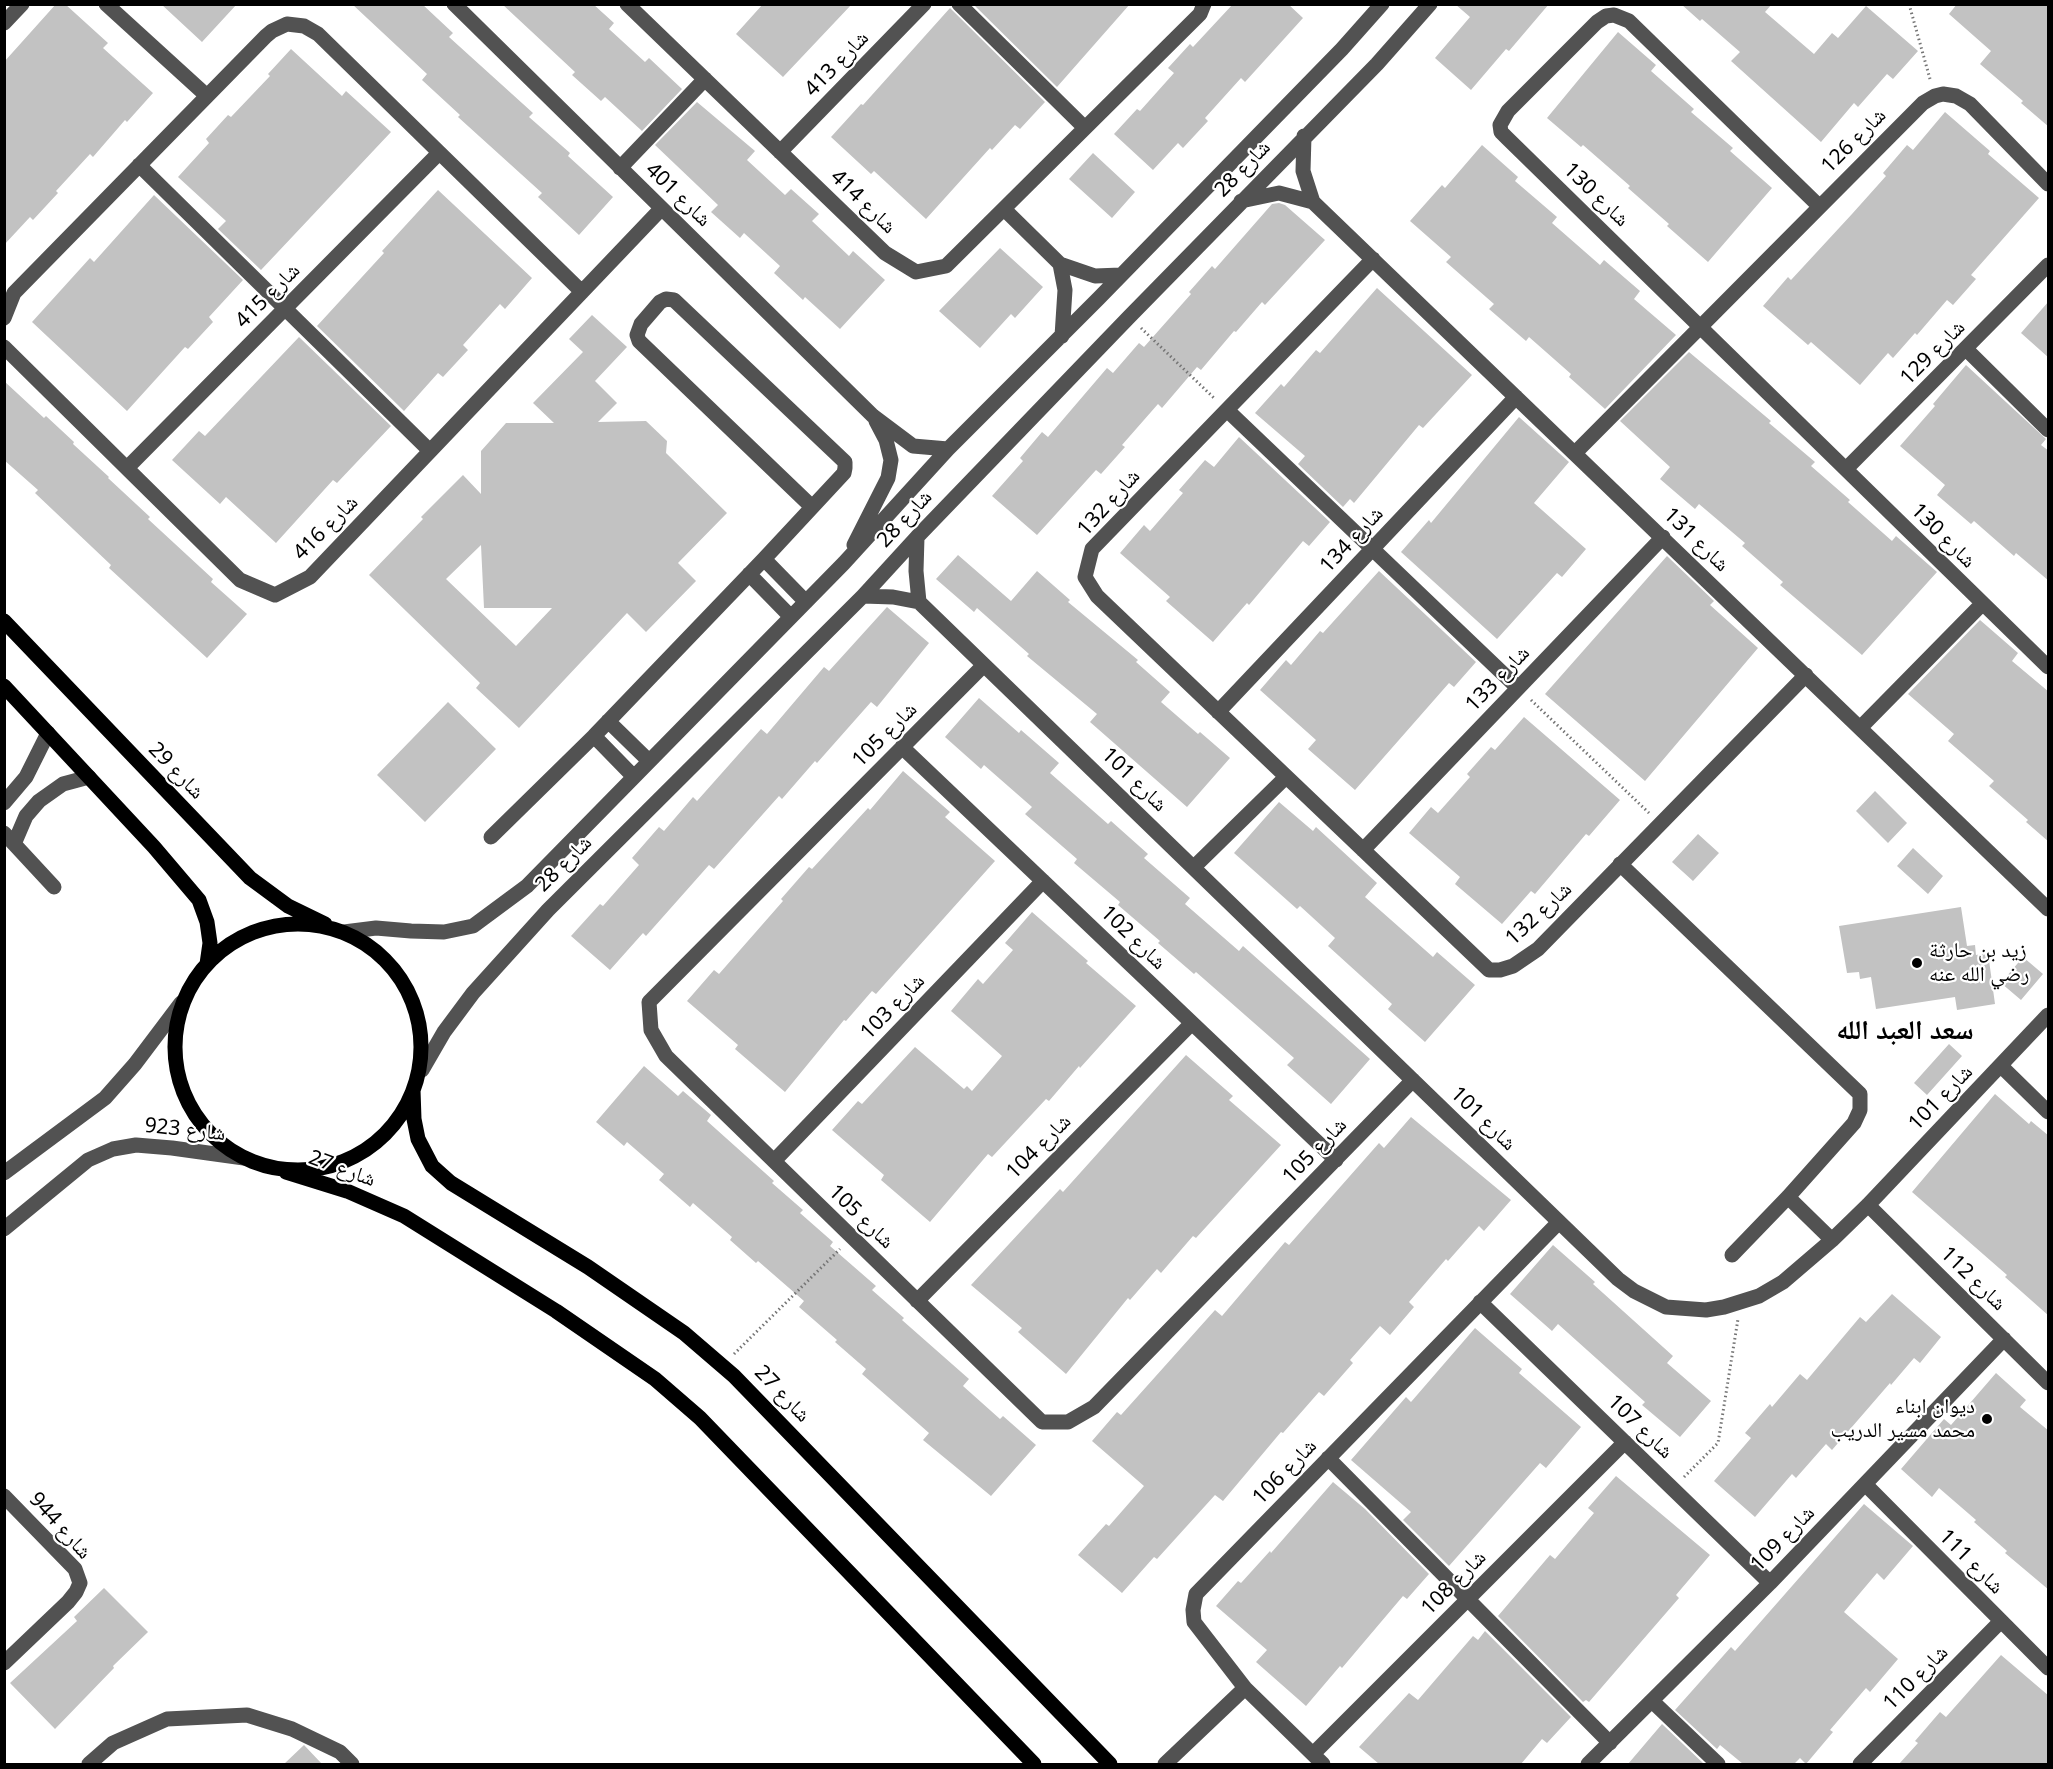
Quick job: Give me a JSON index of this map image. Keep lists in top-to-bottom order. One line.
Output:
{"streets":{"main road":["شارع 29","شارع 27"],"street":["شارع 413","شارع 126","شارع 28","شارع 401","شارع 130","شارع 414","شارع 415","شارع 129","شارع 132","شارع 416","شارع 134","شارع 131","شارع 133","شارع 105","شارع 101","شارع 102","شارع 103","شارع 923","شارع 104","شارع 112","شارع 107","شارع 106","شارع 944","شارع 109","شارع 111","شارع 108","شارع 110"]},"crossings":[["شارع 413","شارع 414"],["شارع 126","شارع 130"],["شارع 126","شارع 131"],["شارع 28","شارع 401"],["شارع 28","شارع 131"],["شارع 28","شارع 29"],["شارع 401","شارع 416"],["شارع 130","شارع 129"],["شارع 415","شارع 416"],["شارع 132","شارع 134"],["شارع 132","شارع 131"],["شارع 132","شارع 133"],["شارع 134","شارع 131"],["شارع 131","شارع 133"],["شارع 105","شارع 101"],["شارع 105","شارع 102"],["شارع 105","شارع 103"],["شارع 105","شارع 104"],["شارع 101","شارع 112"],["شارع 101","شارع 106"],["شارع 102","شارع 103"],["شارع 102","شارع 104"],["شارع 923","شارع 27"],["شارع 112","شارع 109"],["شارع 107","شارع 106"],["شارع 107","شارع 109"],["شارع 107","شارع 108"],["شارع 106","شارع 108"],["شارع 109","شارع 111"],["شارع 111","شارع 110"]],"districts":["سعد العبد الله"],"places":["زيد بن حارثة رضي الله عنه","ديوان ابناء محمد مسير الدريب"]}
